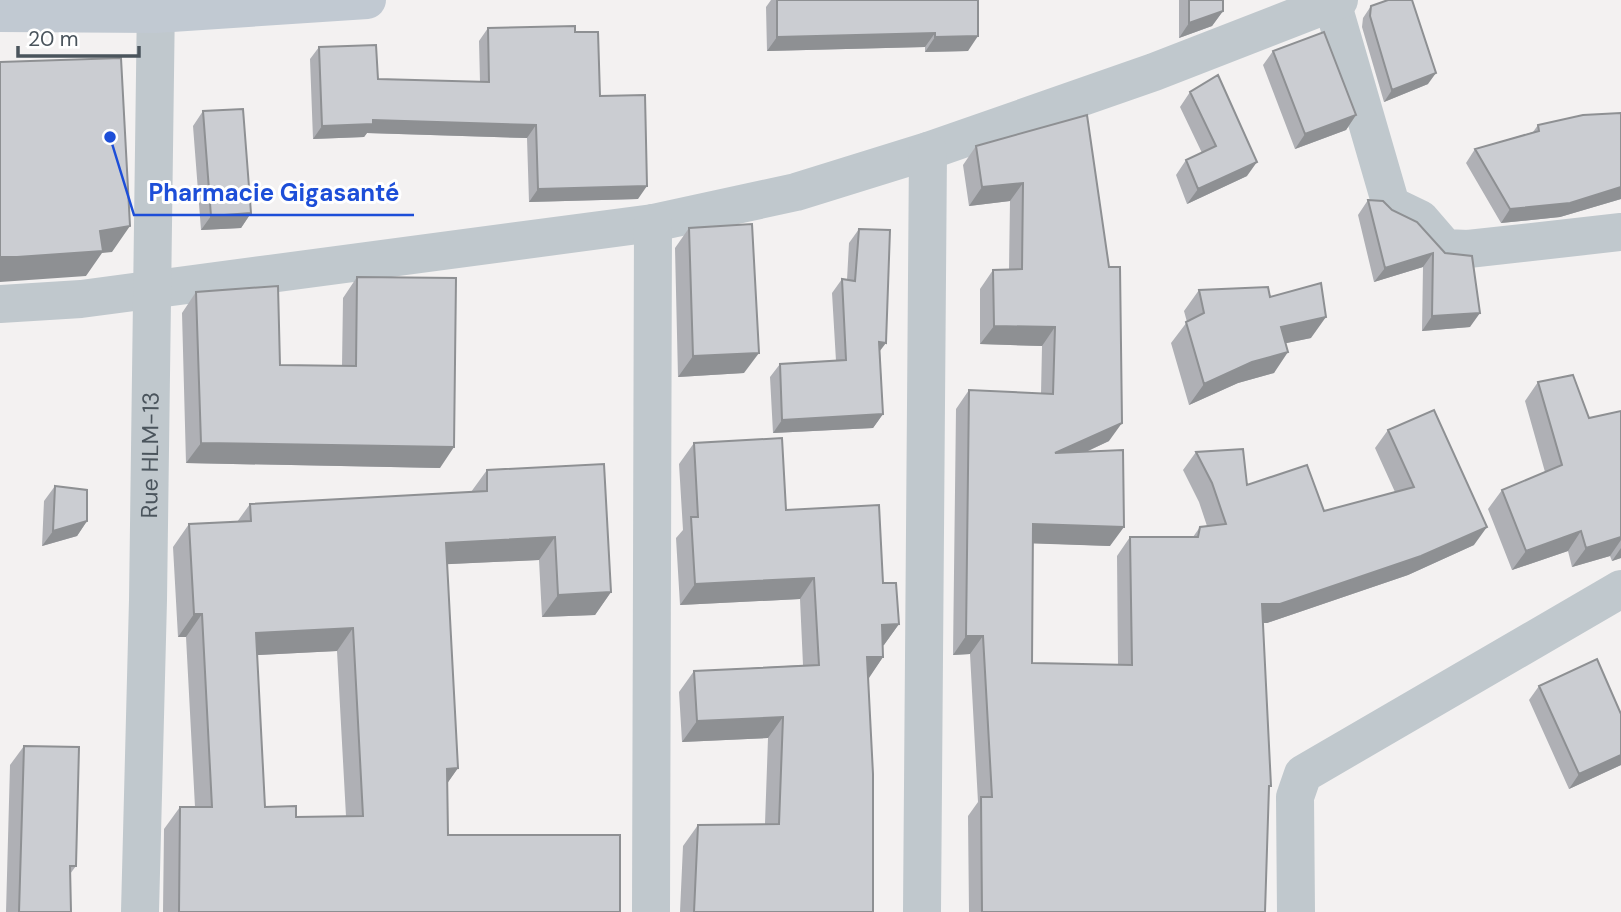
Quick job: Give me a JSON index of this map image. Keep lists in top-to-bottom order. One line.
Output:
{"streets":{"street":["Rue HLM-13"]},"places":["Pharmacie Gigasanté"],"scale_bar":"20 m"}
